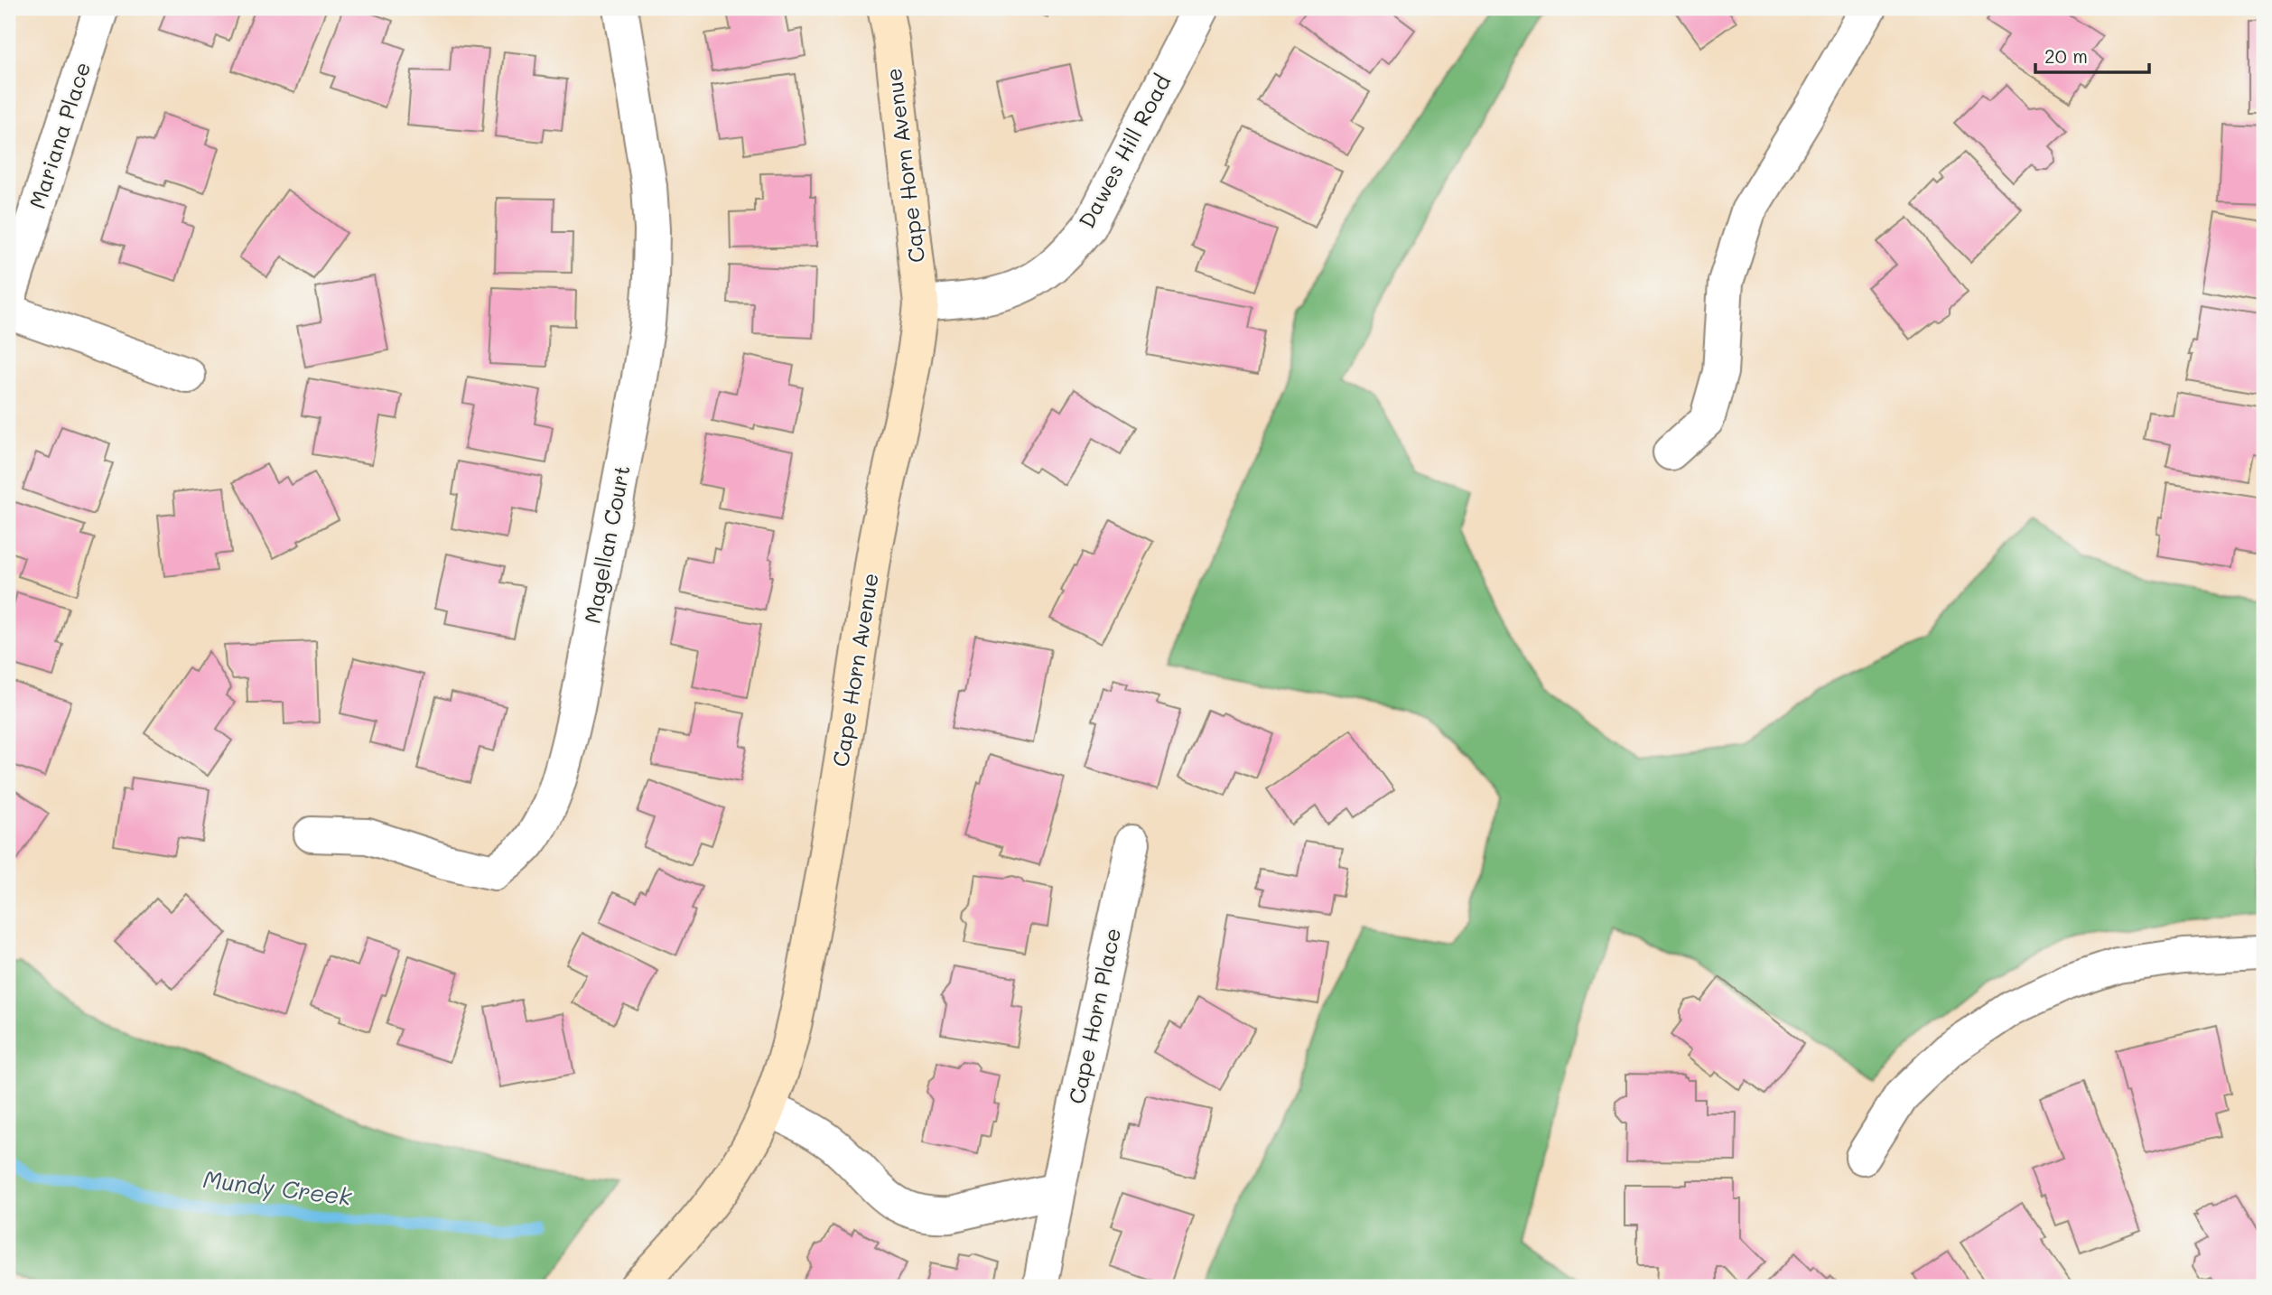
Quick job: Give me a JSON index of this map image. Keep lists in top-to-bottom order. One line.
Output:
{"streets":{"street":["Mariana Place","Dawes Hill Road","Cape Horn Avenue","Magellan Court","Cape Horn Place"]},"crossings":[["Dawes Hill Road","Cape Horn Avenue"]],"water":["Mundy Creek"],"scale_bar":"20 m"}
